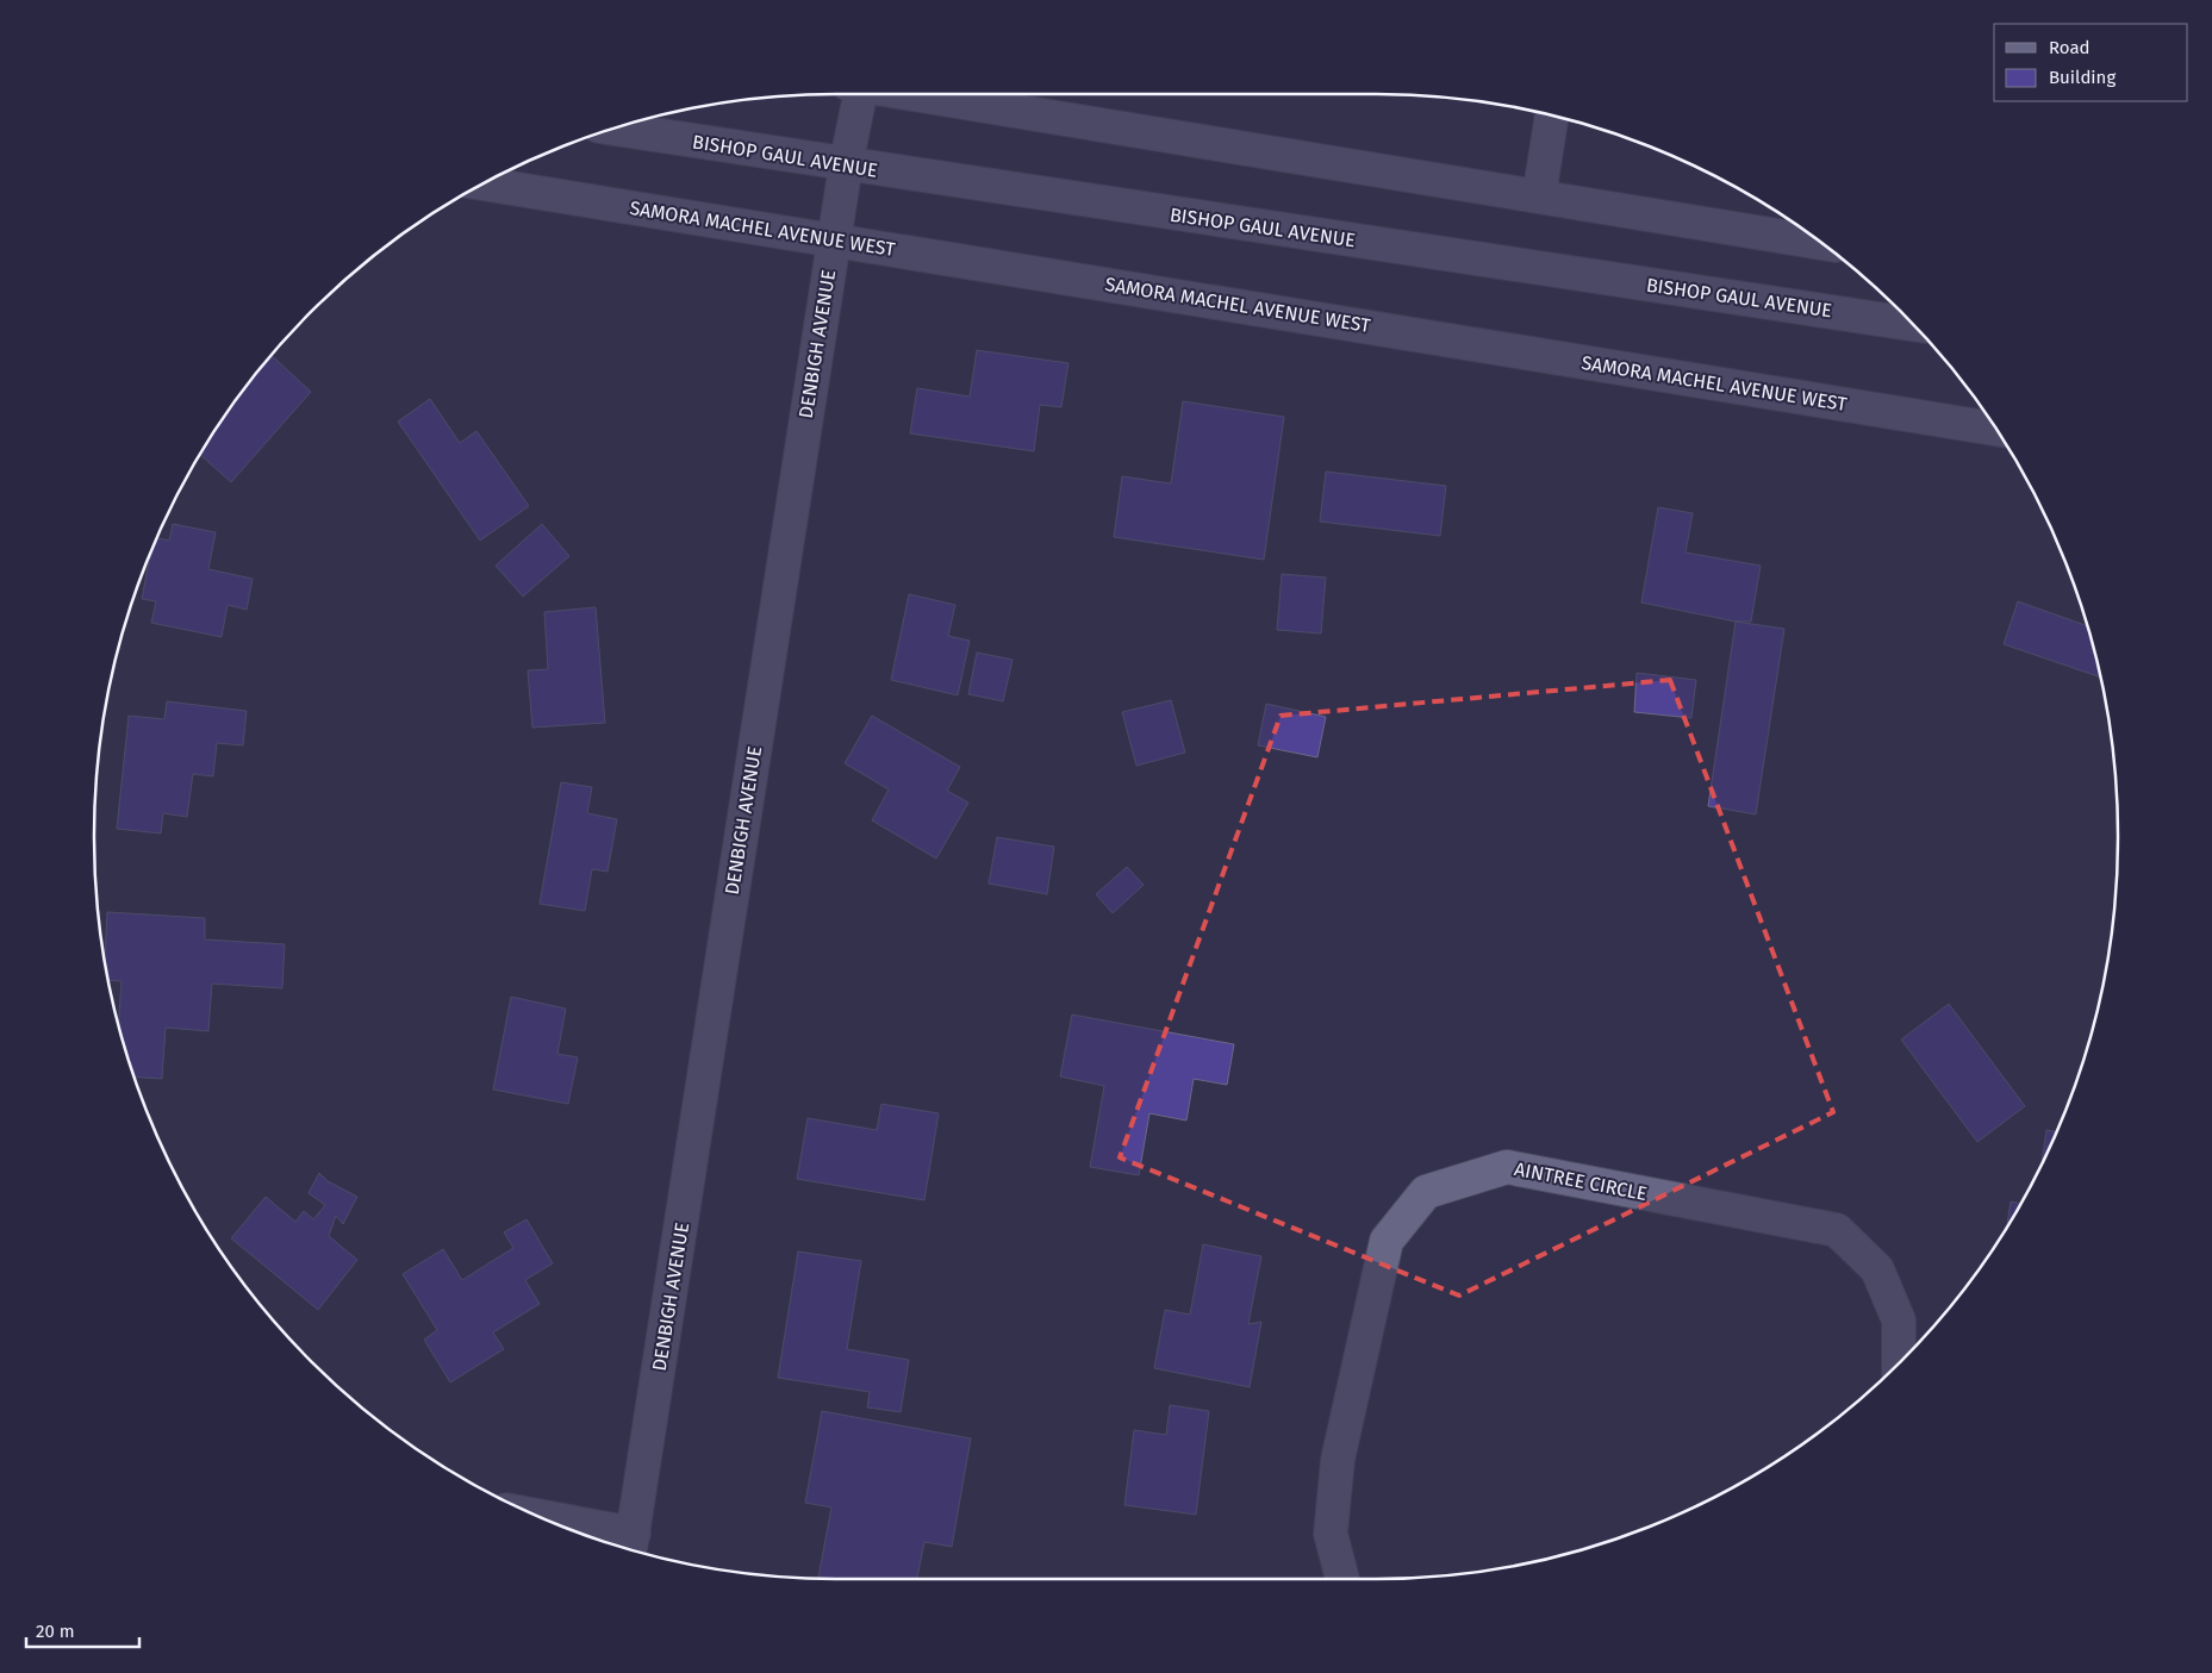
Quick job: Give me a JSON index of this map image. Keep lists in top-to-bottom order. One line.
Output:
{"streets":{"street":["BISHOP GAUL AVENUE","SAMORA MACHEL AVENUE WEST","DENBIGH AVENUE","AINTREE CIRCLE"]},"crossings":[["BISHOP GAUL AVENUE","DENBIGH AVENUE"],["SAMORA MACHEL AVENUE WEST","DENBIGH AVENUE"]],"legend":["Road","Building"],"scale_bar":"20 m"}
